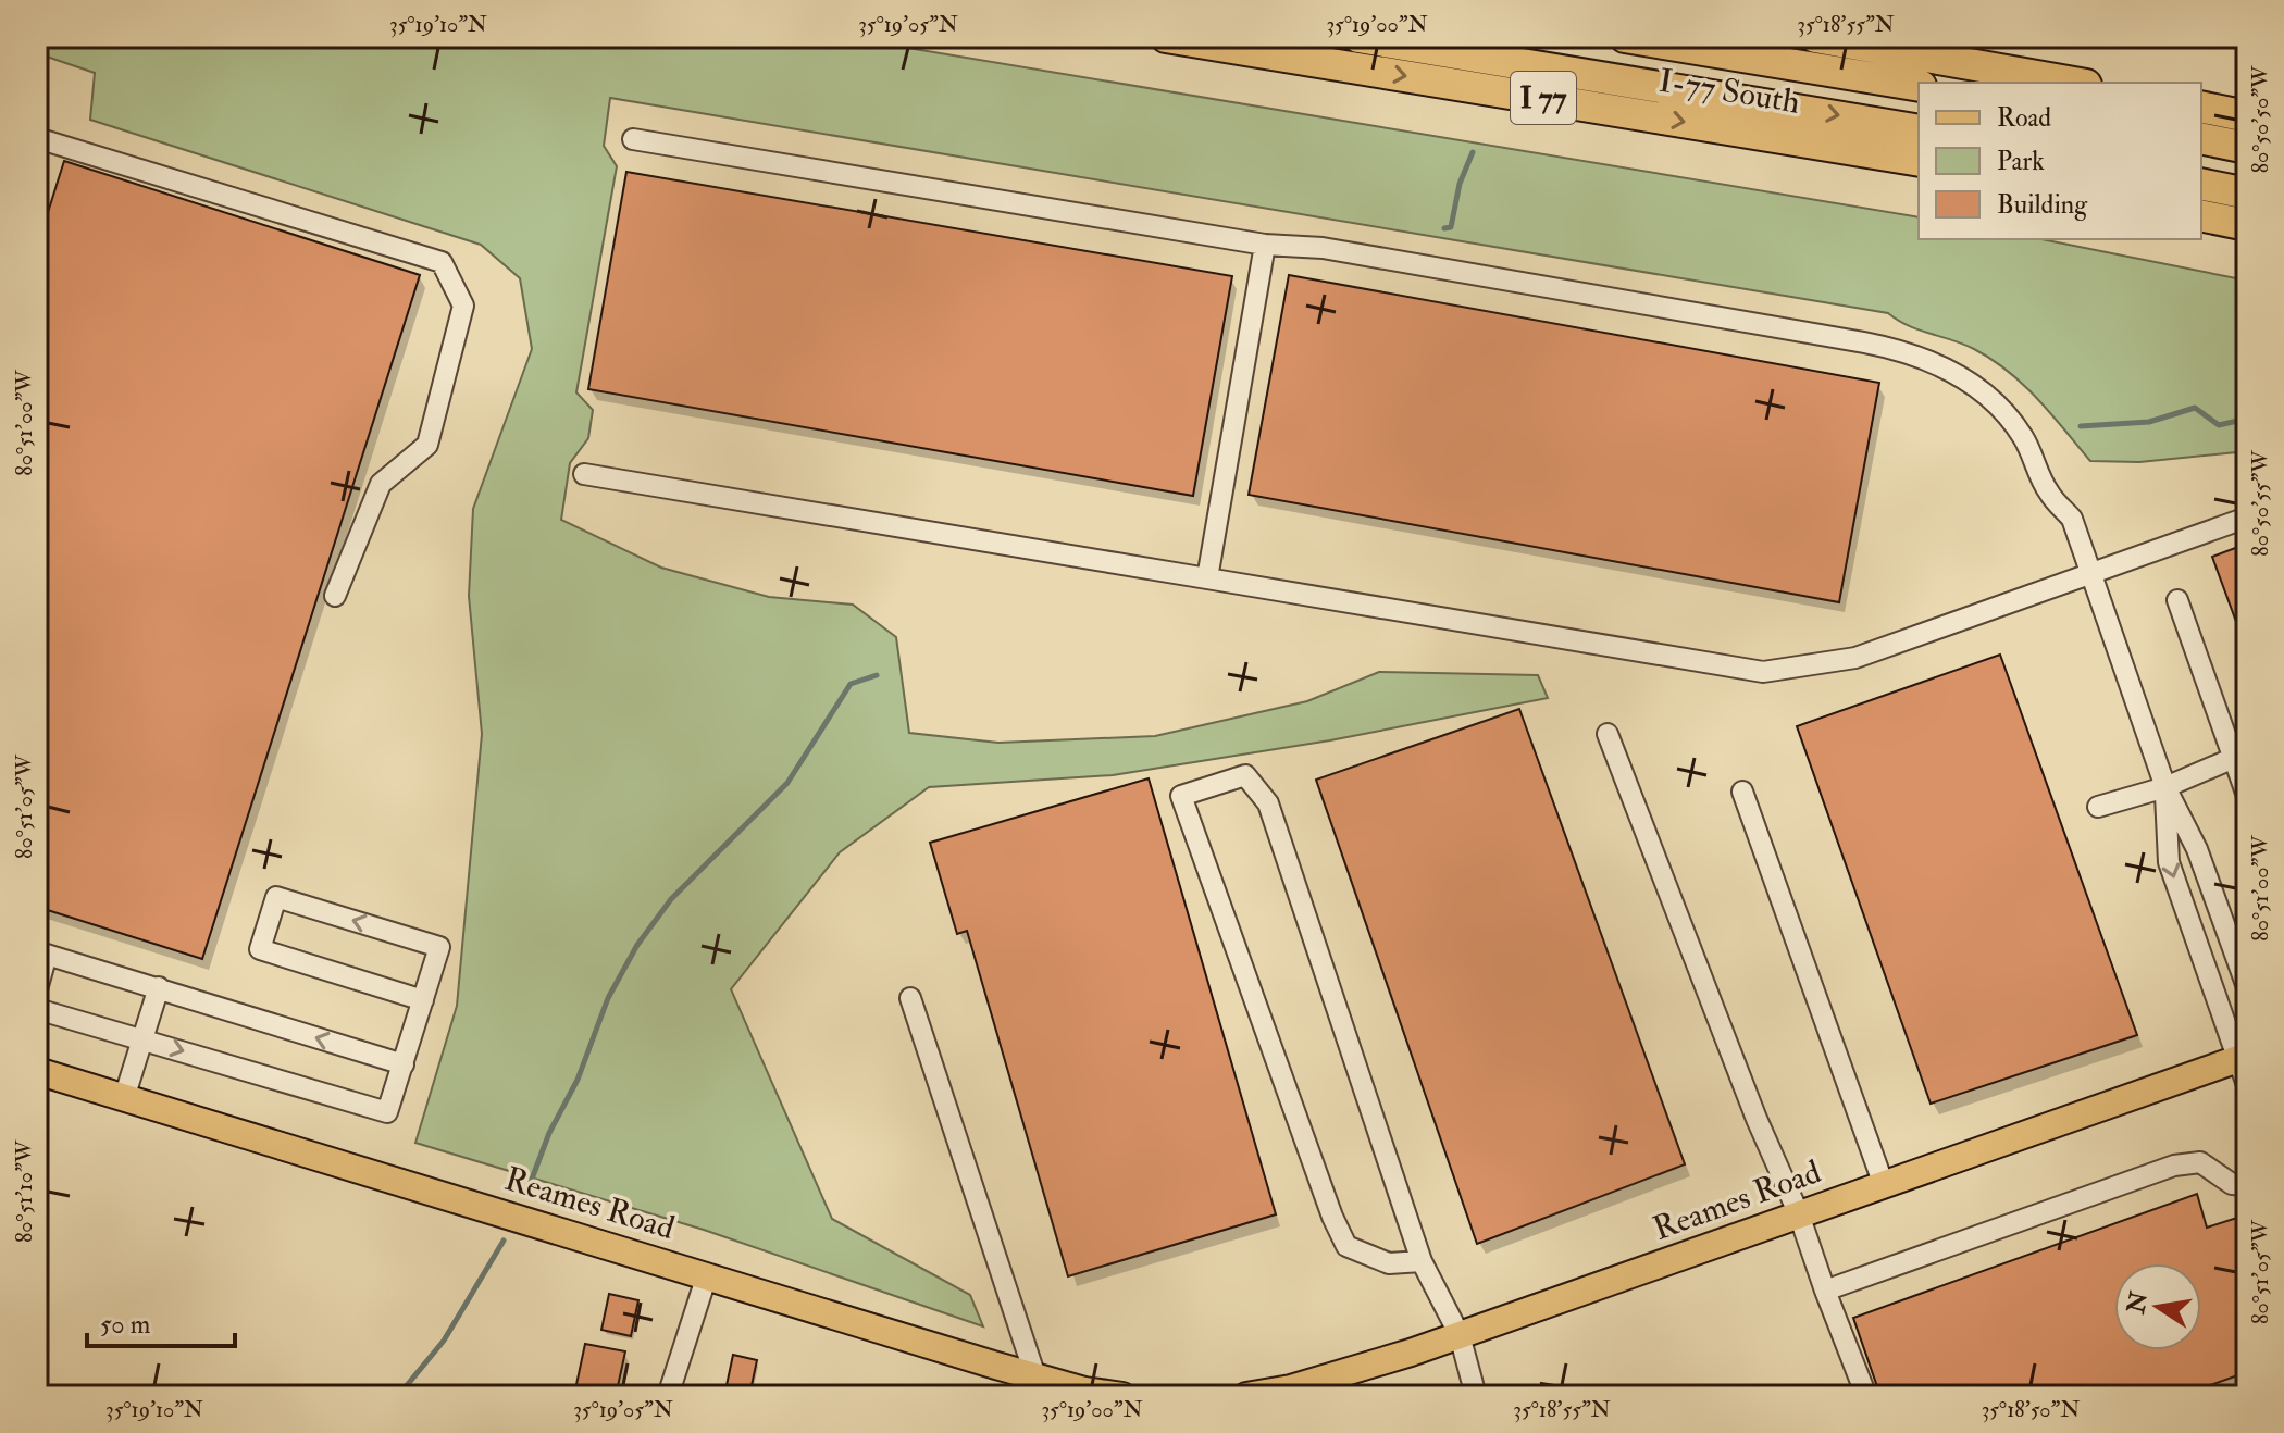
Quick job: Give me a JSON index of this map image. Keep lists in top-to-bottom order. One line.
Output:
{"streets":{"highway":["I-77 South","I 77"],"main road":["Reames Road"]},"legend":["Road","Park","Building"],"scale_bar":"50 m","north":"left","coordinates":["35°19'10\"N","35°19'05\"N","35°19'00\"N","35°18'55\"N","80°50'50\"W","80°51'00\"W","80°50'55\"W","80°51'05\"W","80°51'10\"W","35°18'50\"N"]}
